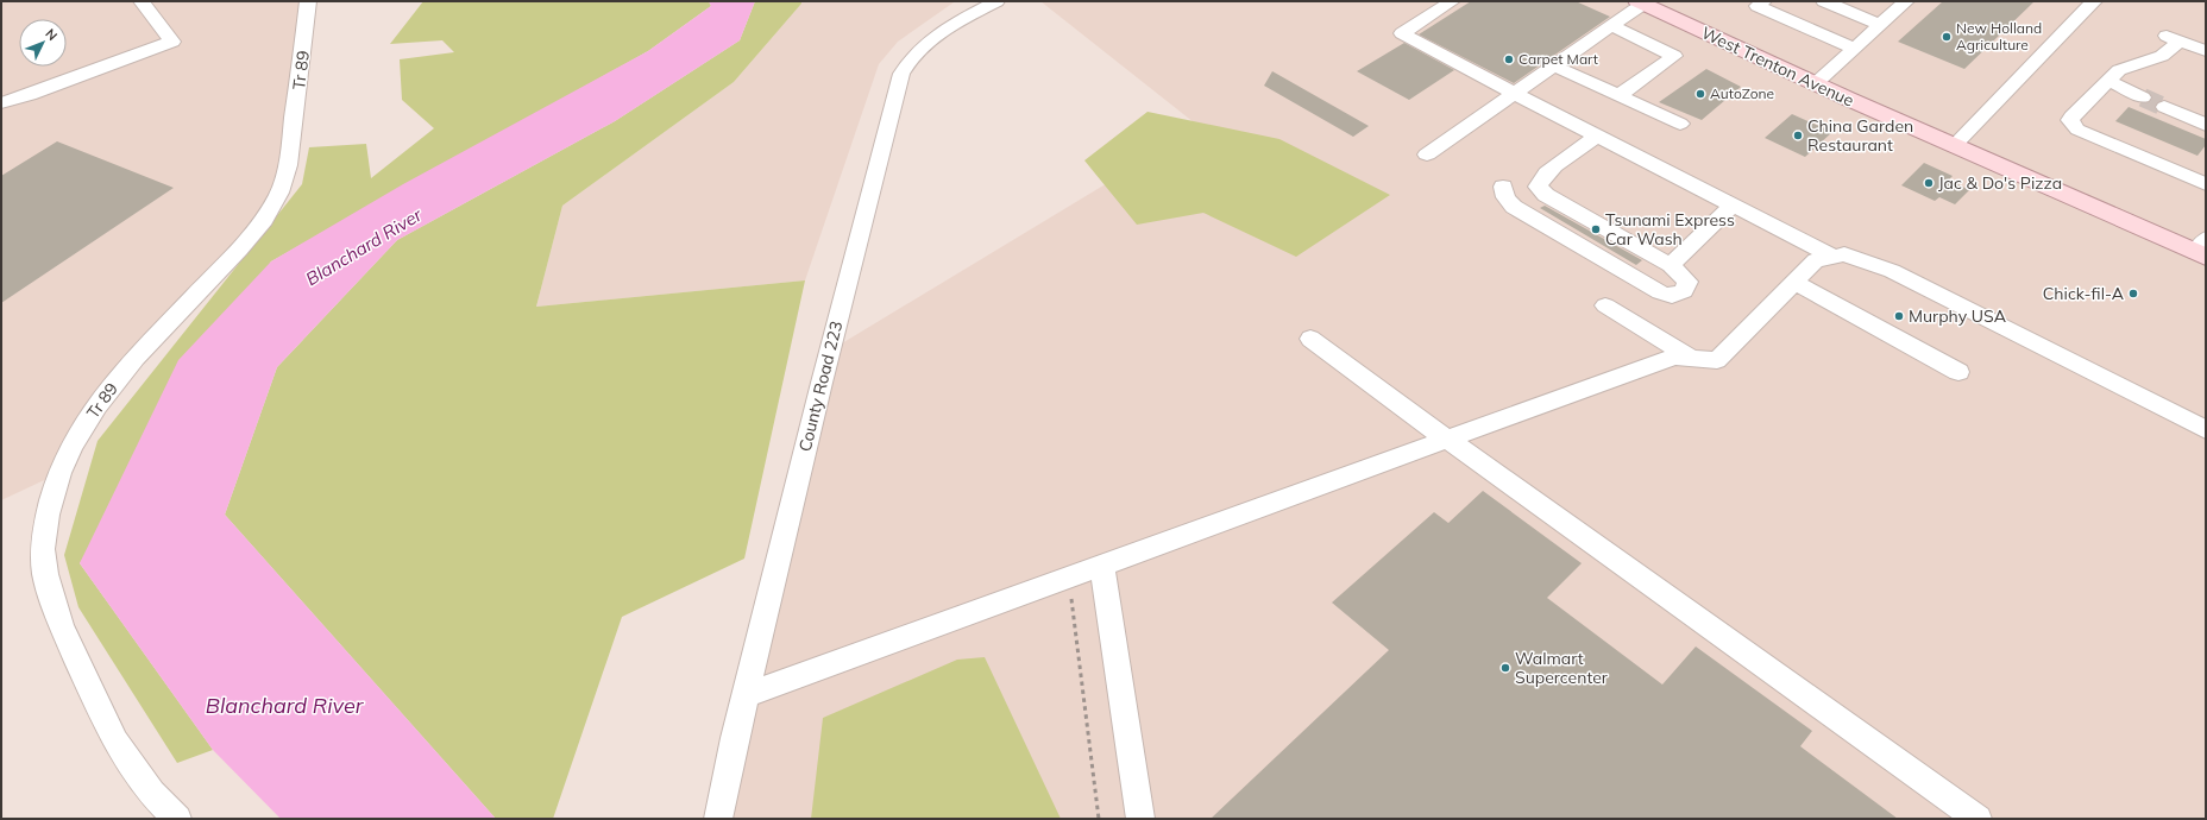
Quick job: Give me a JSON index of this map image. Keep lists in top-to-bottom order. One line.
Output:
{"streets":{"main road":["West Trenton Avenue"],"street":["Tr 89","County Road 223"]},"water":["Blanchard River"],"places":["New Holland Agriculture","Carpet Mart","AutoZone","China Garden Restaurant","Jac & Do's Pizza","Tsunami Express Car Wash","Chick-fil-A","Murphy USA","Walmart Supercenter"],"north":"top right"}
